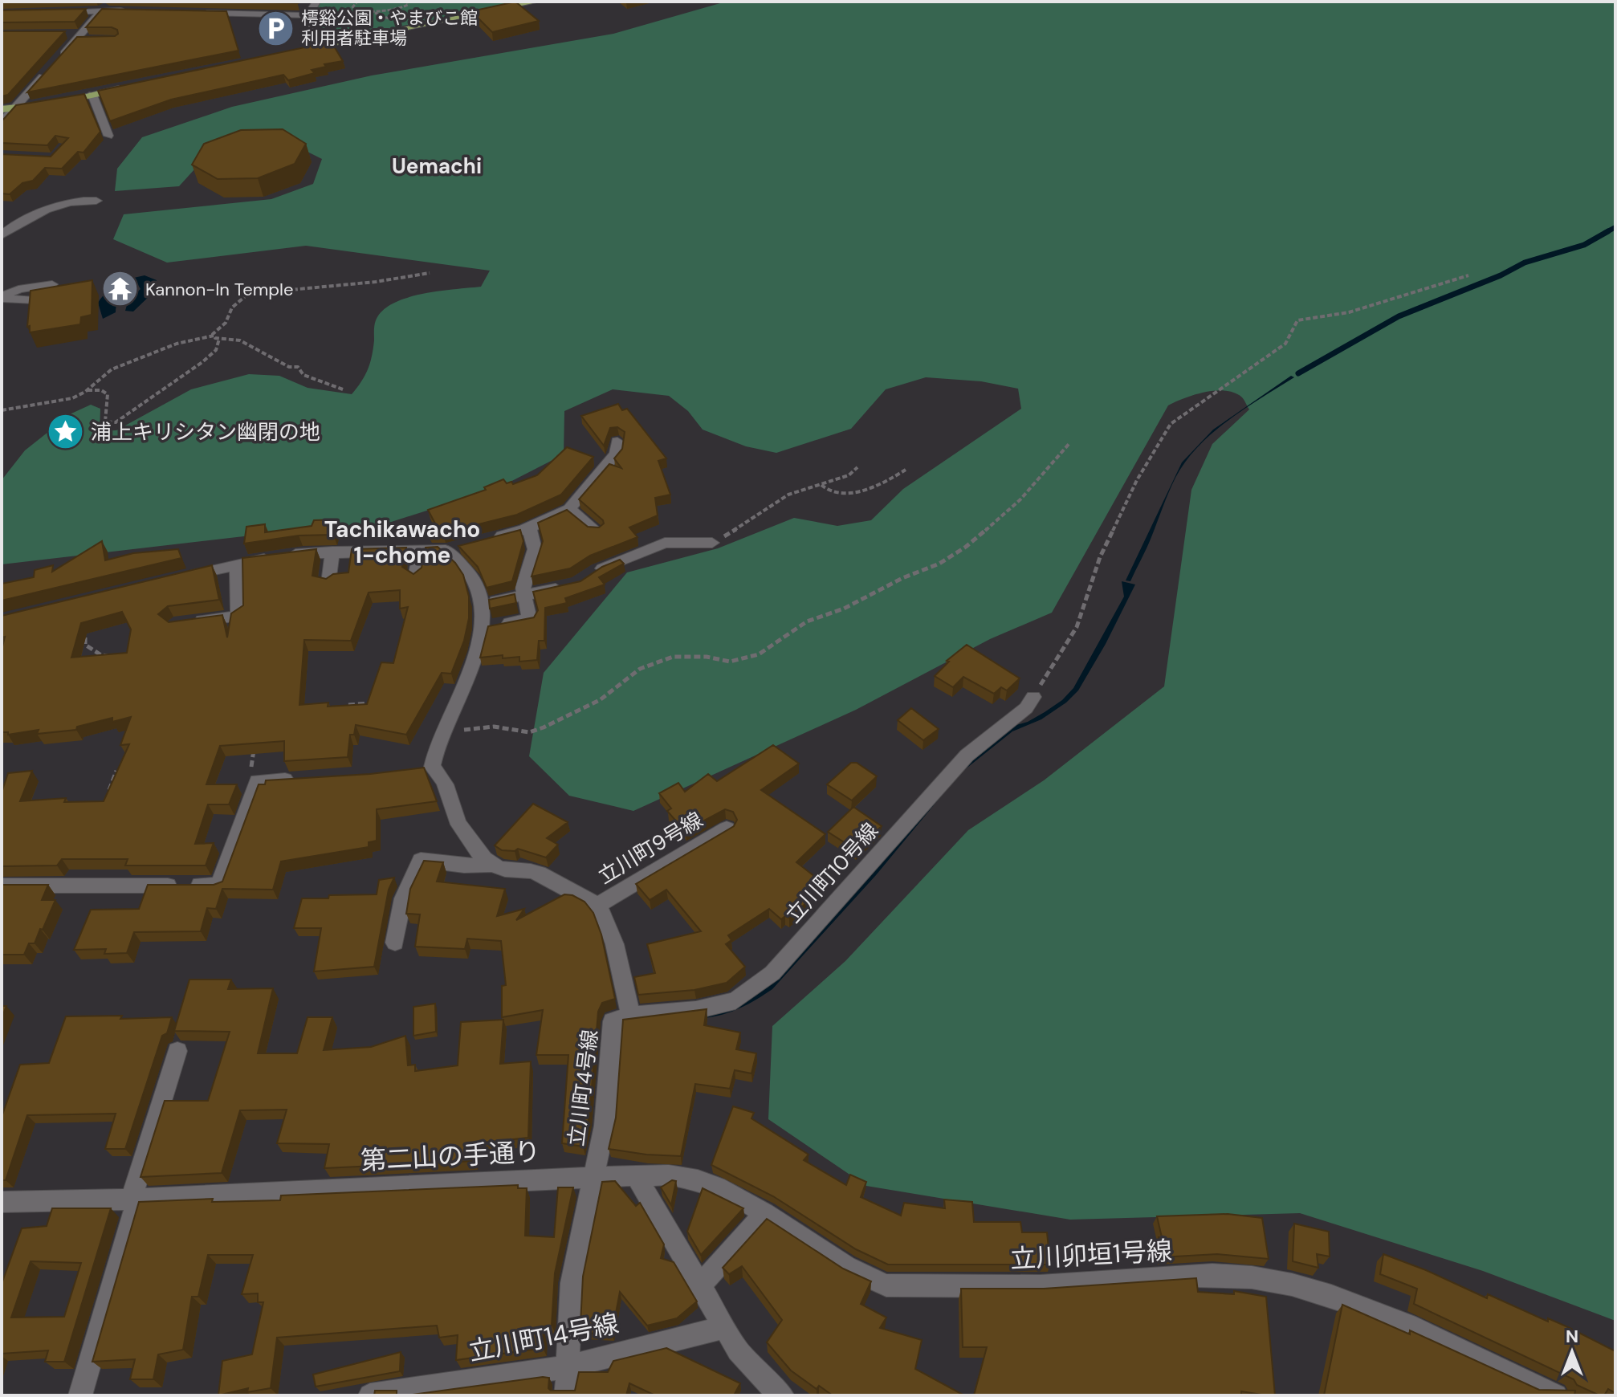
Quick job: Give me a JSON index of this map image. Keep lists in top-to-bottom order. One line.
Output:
{"streets":{"street":["立川町9号線","立川町10号線","立川町4号線","第二山の手通り","立川卯垣1号線","立川町14号線"]},"crossings":[["立川町10号線","立川町4号線"],["立川町4号線","第二山の手通り"],["第二山の手通り","立川卯垣1号線"]],"districts":["Uemachi","Tachikawacho 1-chome"],"places":{"parking":["樗谿公園・やまびこ館 利用者駐車場"],"temple":["Kannon-In Temple"],"place":["浦上キリシタン幽閉の地"]},"north":"top"}
